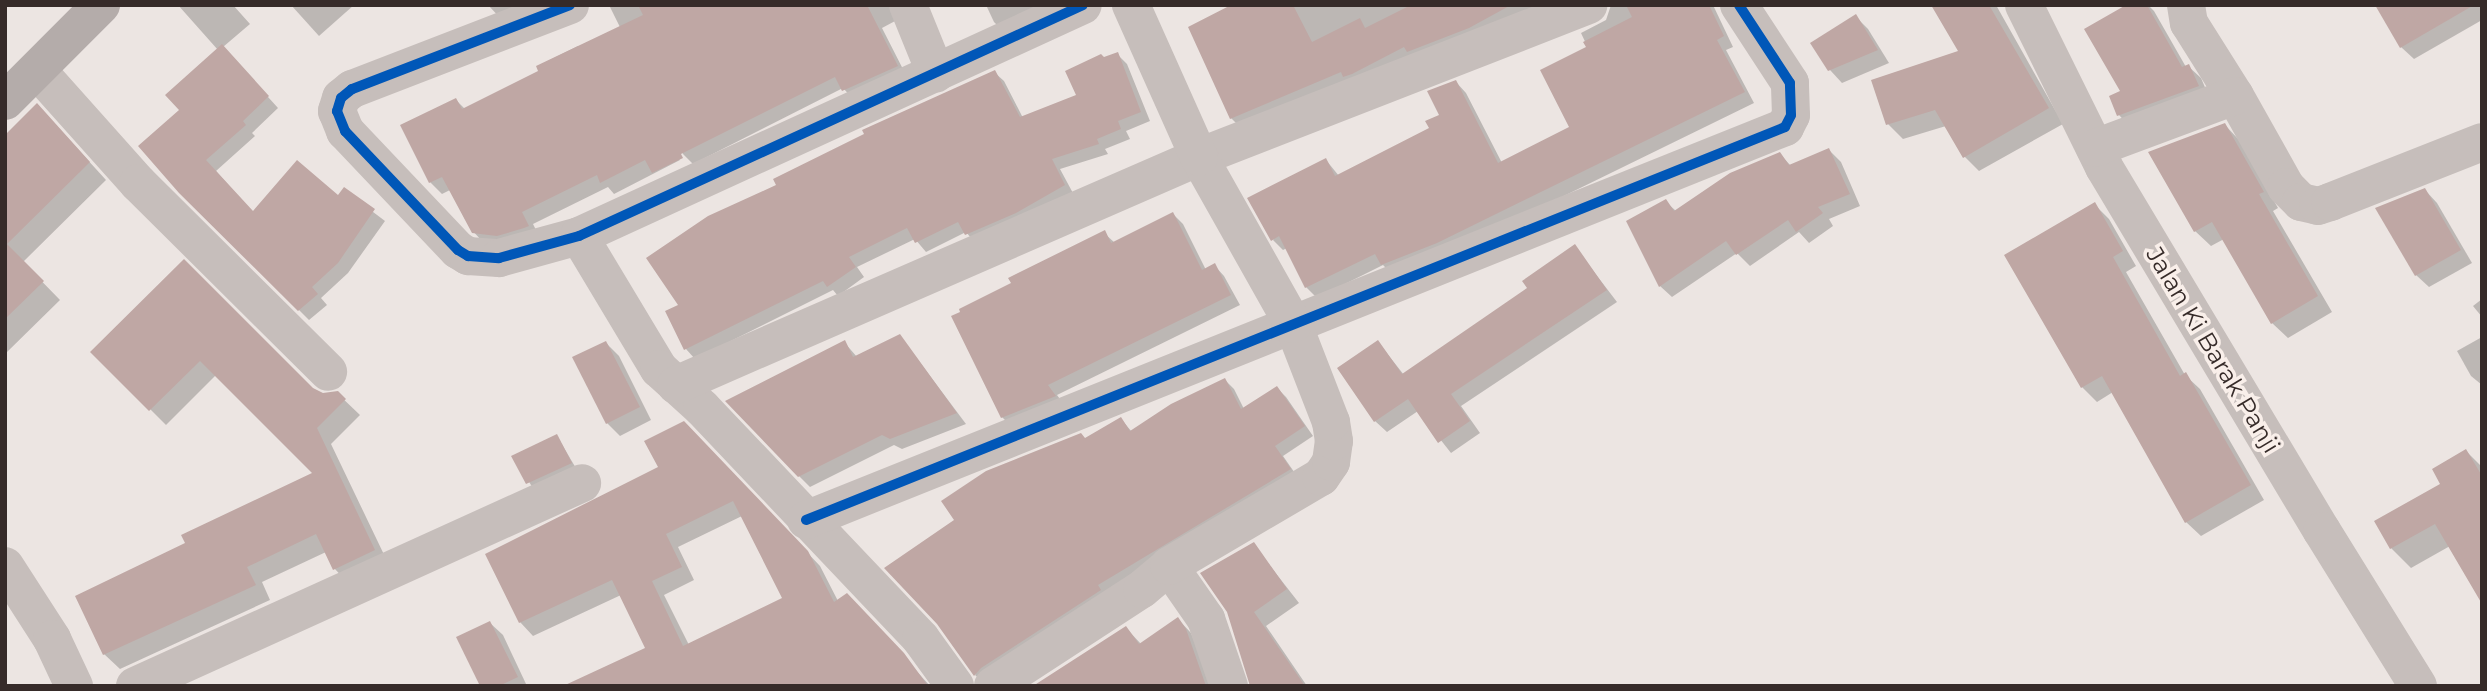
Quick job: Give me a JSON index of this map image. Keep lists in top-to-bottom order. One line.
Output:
{"streets":{"street":["Jalan Ki Barak Panji"]}}
